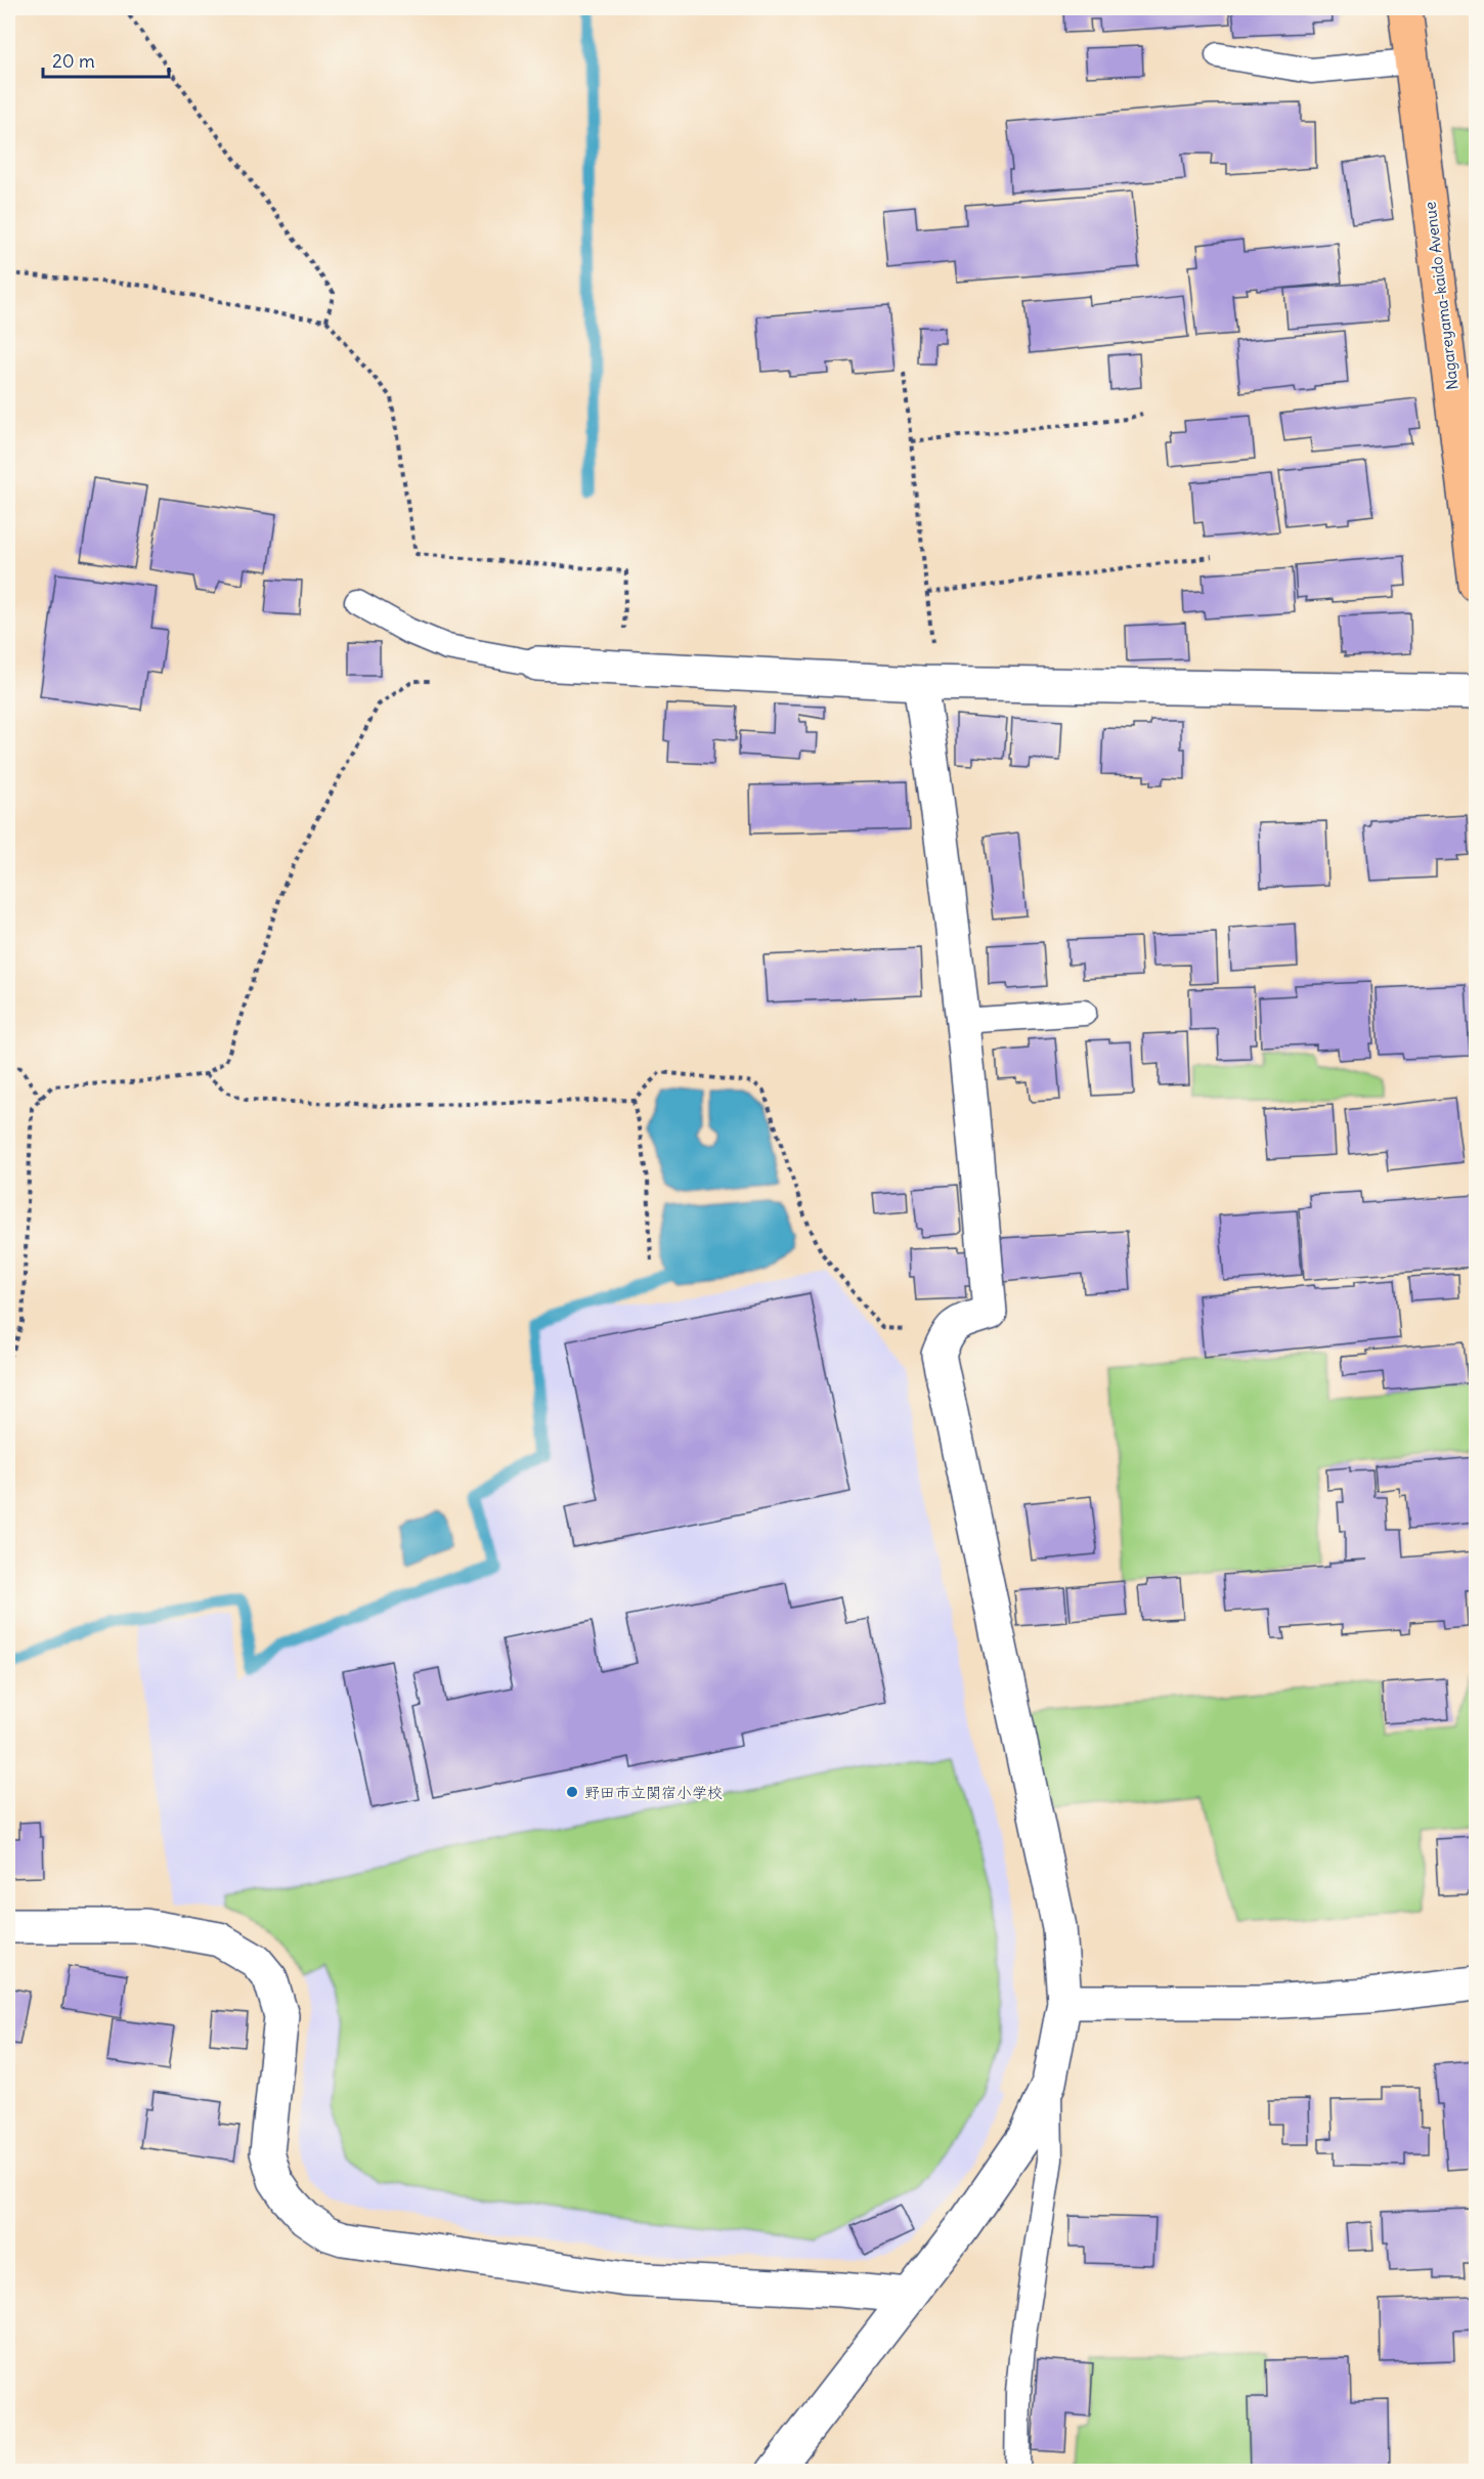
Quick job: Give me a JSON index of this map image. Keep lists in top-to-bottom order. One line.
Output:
{"streets":{"main road":["Nagareyama-kaido Avenue"]},"places":["野田市立関宿小学校"],"scale_bar":"20 m"}
